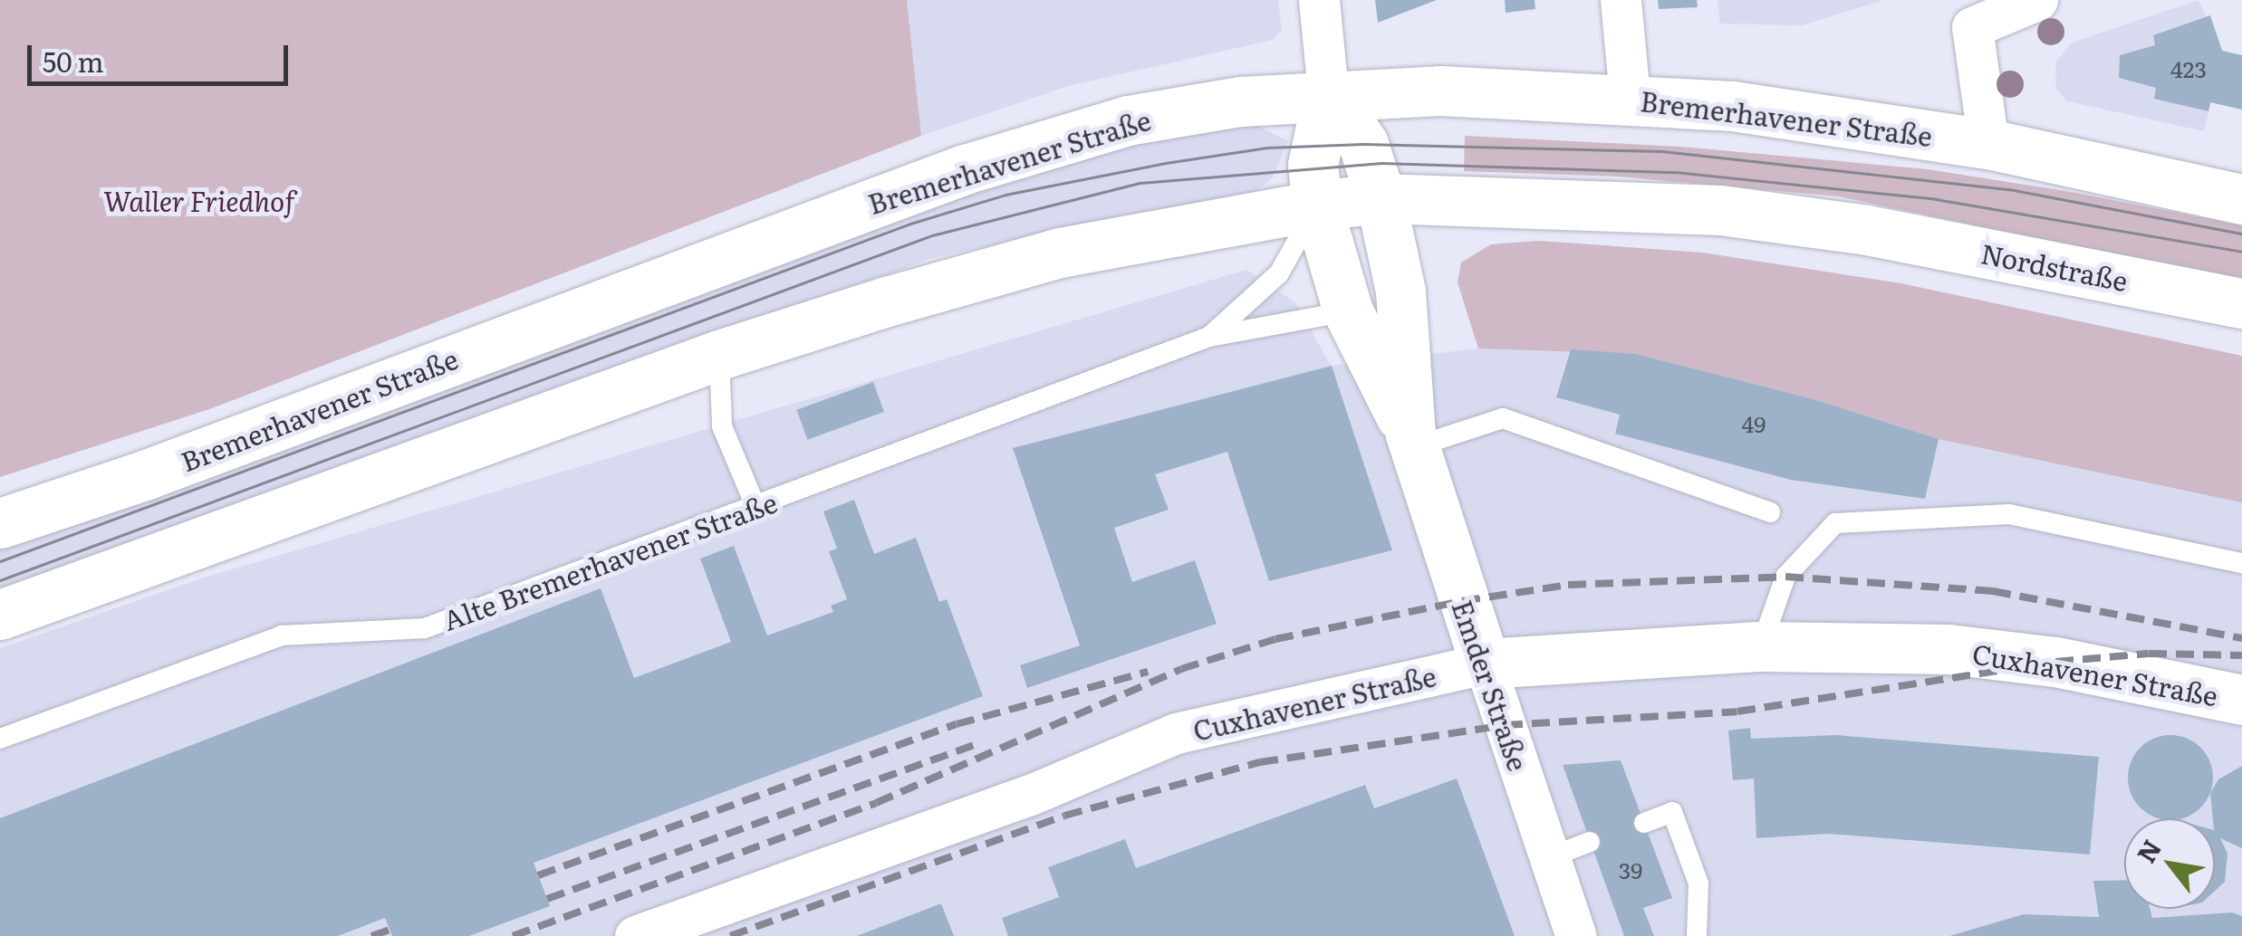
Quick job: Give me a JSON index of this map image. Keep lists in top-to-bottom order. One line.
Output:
{"streets":{"main road":["Bremerhavener Straße","Nordstraße","Cuxhavener Straße","Emder Straße"],"lane":["Alte Bremerhavener Straße"]},"crossings":[["Bremerhavener Straße","Emder Straße"],["Nordstraße","Emder Straße"],["Alte Bremerhavener Straße","Emder Straße"],["Cuxhavener Straße","Emder Straße"]],"parks":["Waller Friedhof"],"house_numbers":["423","49","39"],"scale_bar":"50 m","north":"top left"}
